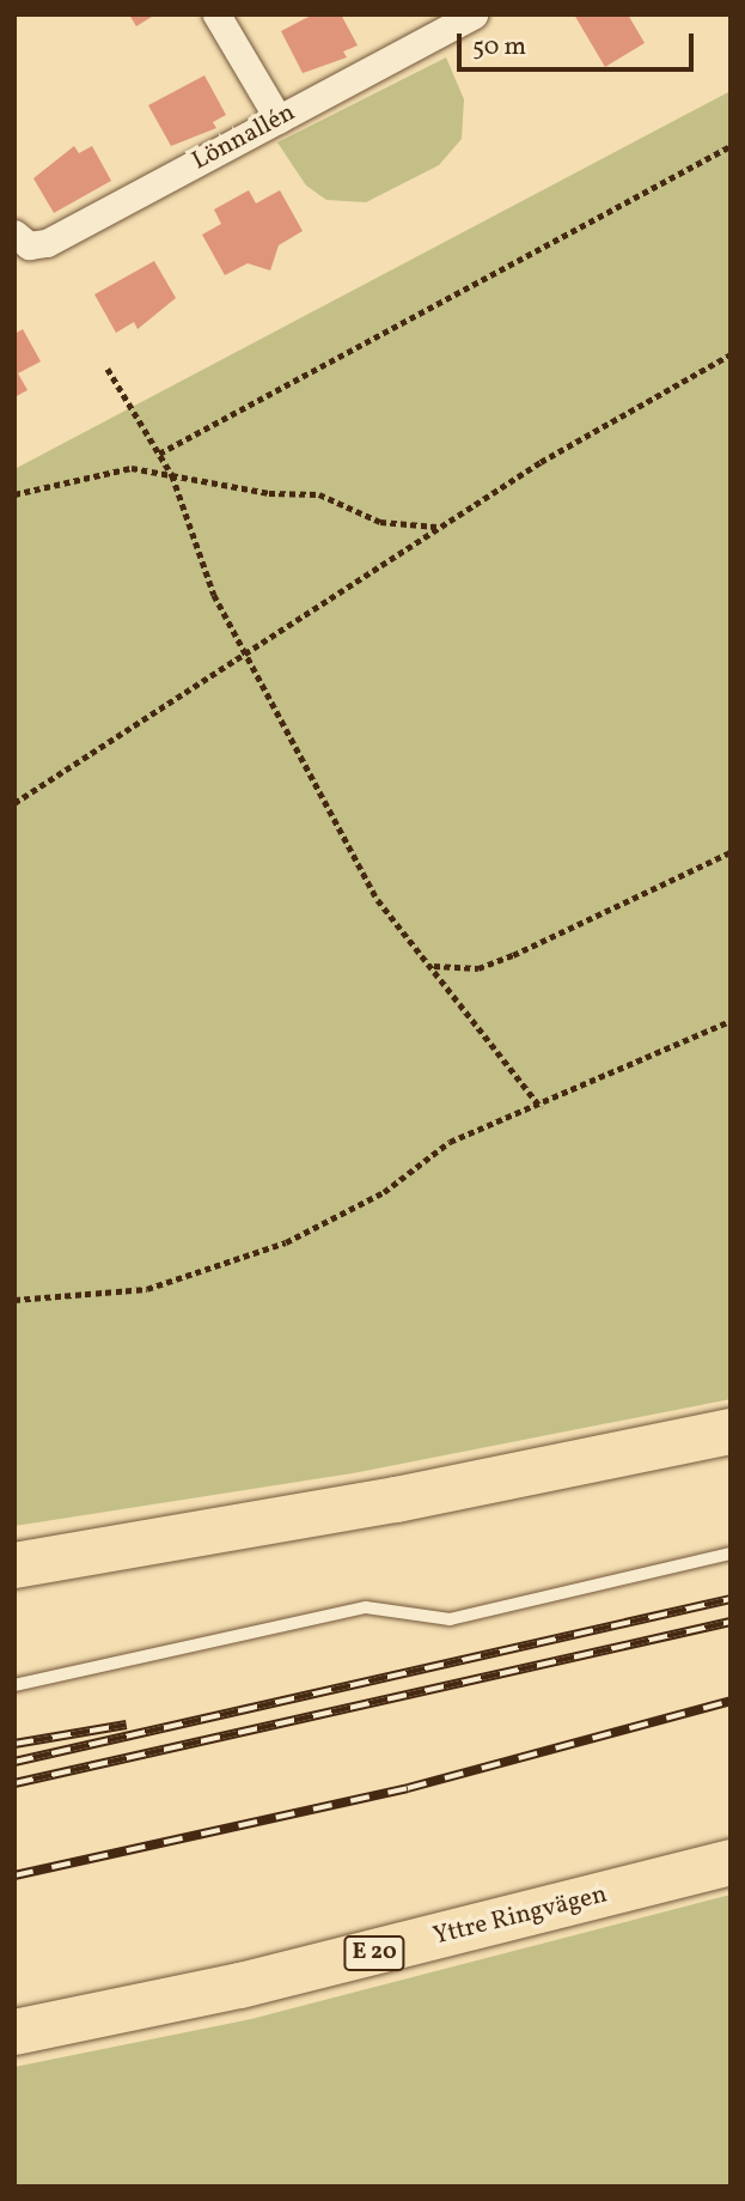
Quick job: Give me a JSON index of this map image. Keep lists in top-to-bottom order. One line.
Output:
{"streets":{"highway":["Yttre Ringvägen","E 20"],"street":["Lönnallén"]},"scale_bar":"50 m"}
